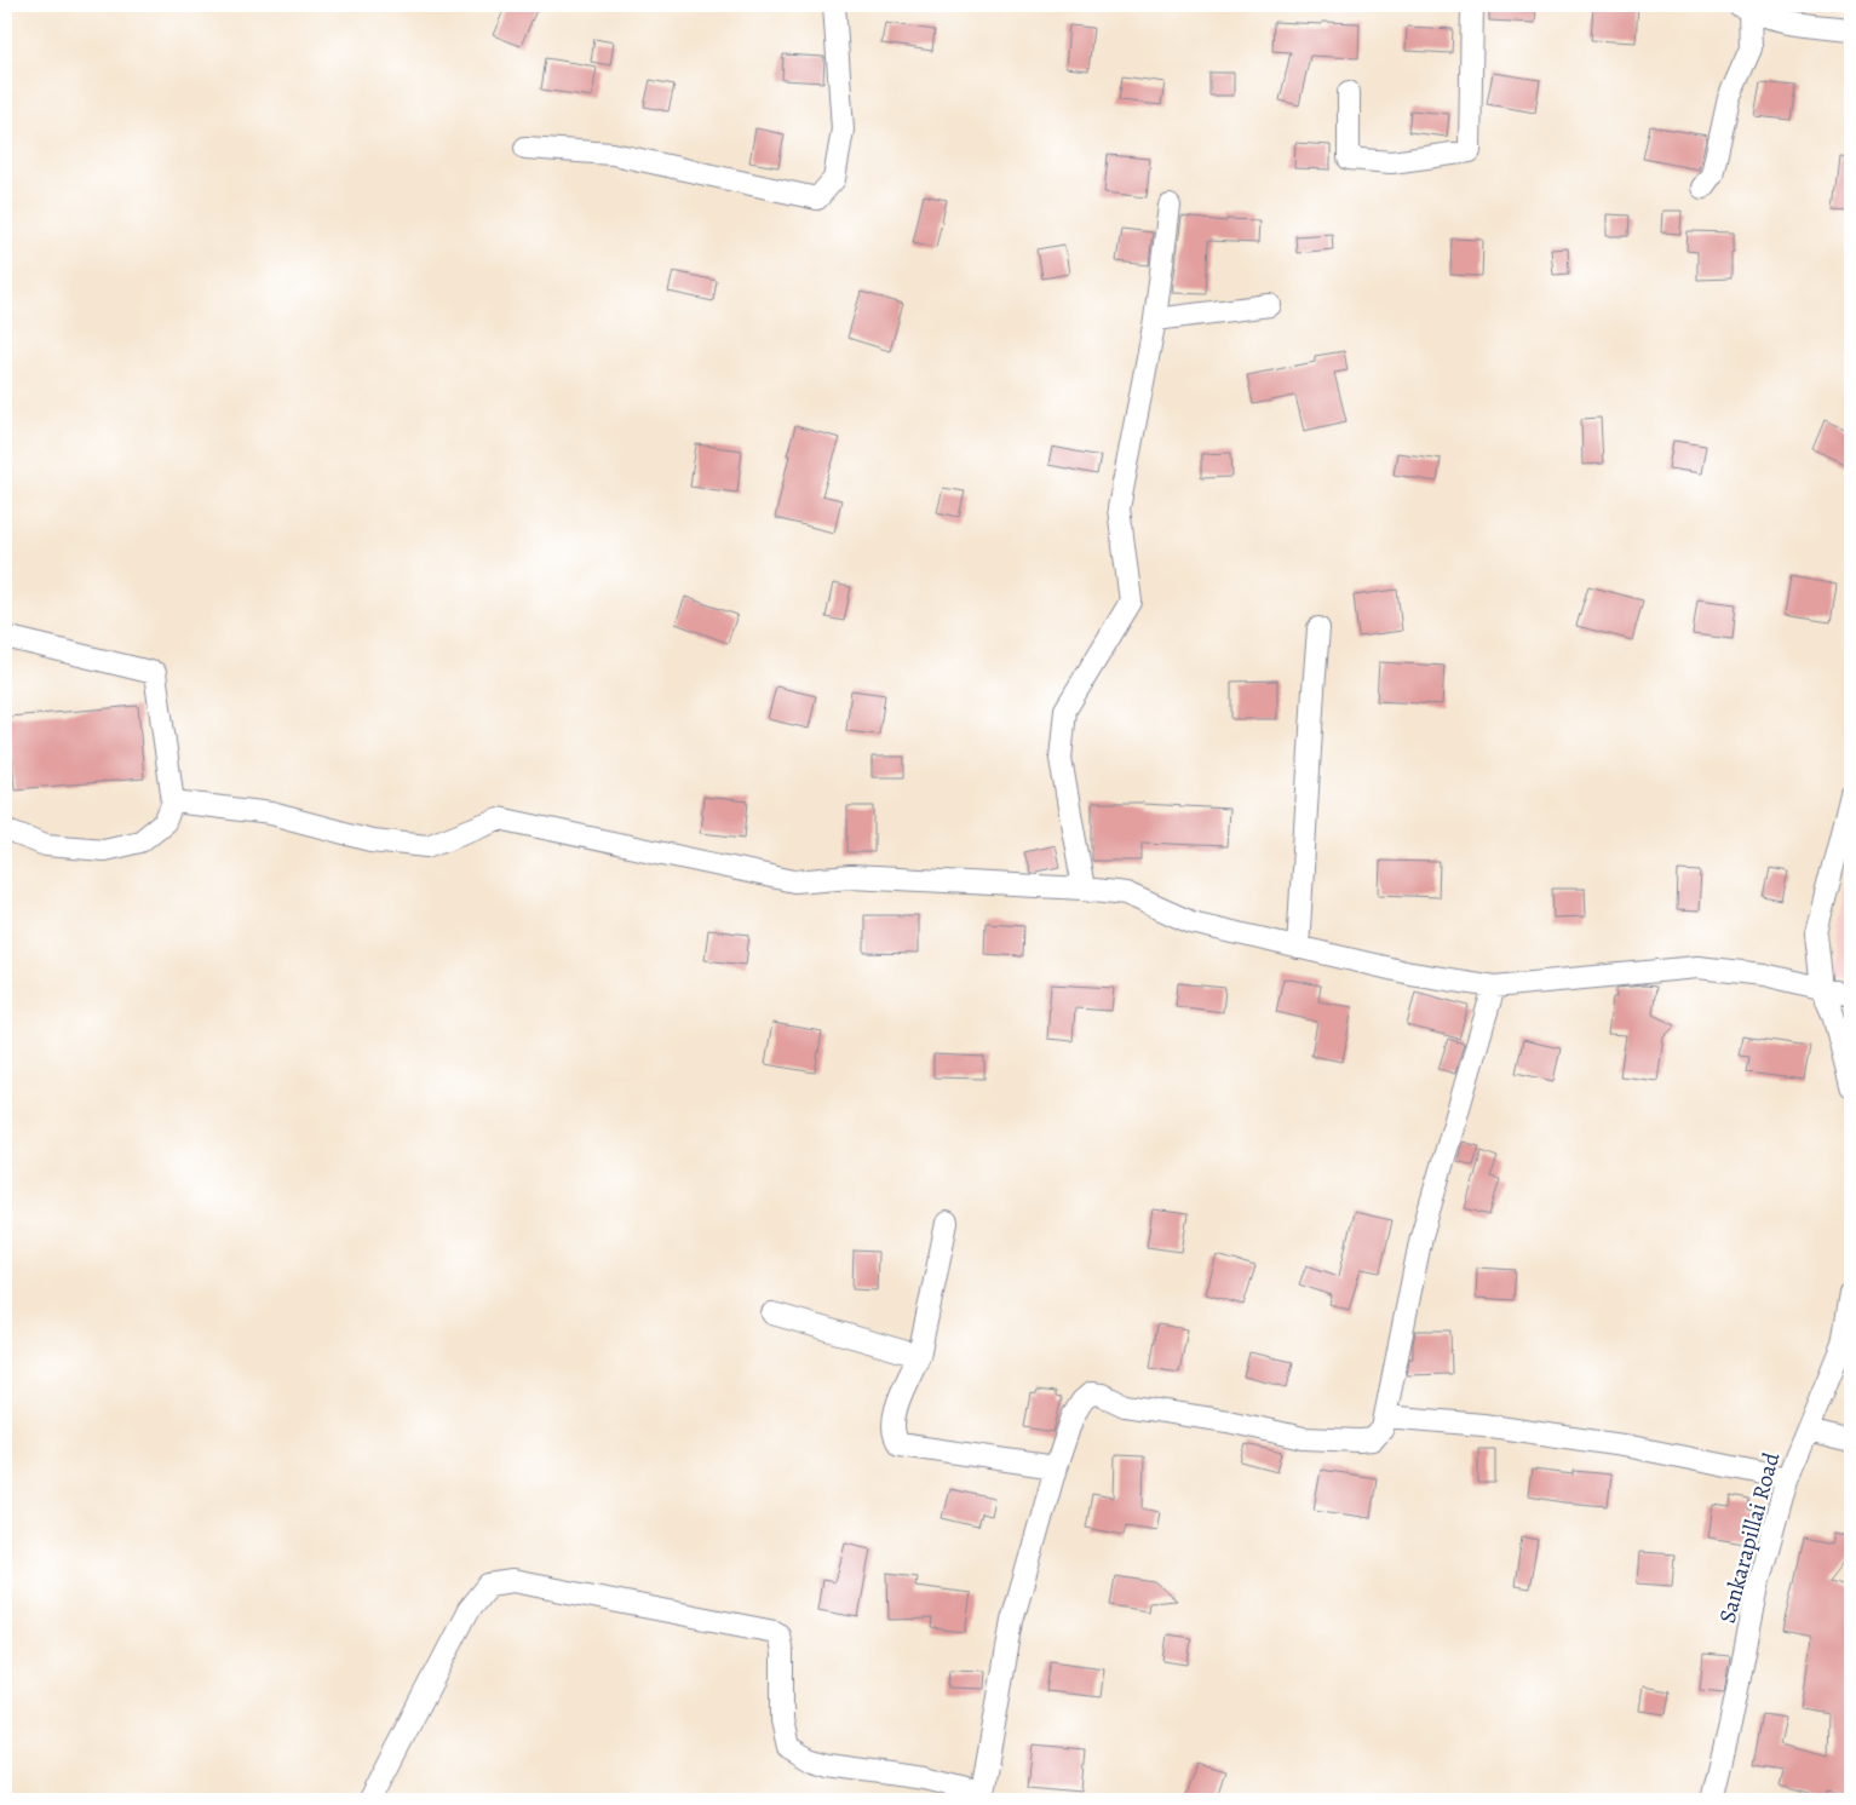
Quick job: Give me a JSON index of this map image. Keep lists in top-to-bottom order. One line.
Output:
{"streets":{"street":["Sankarapillai Road"]}}
